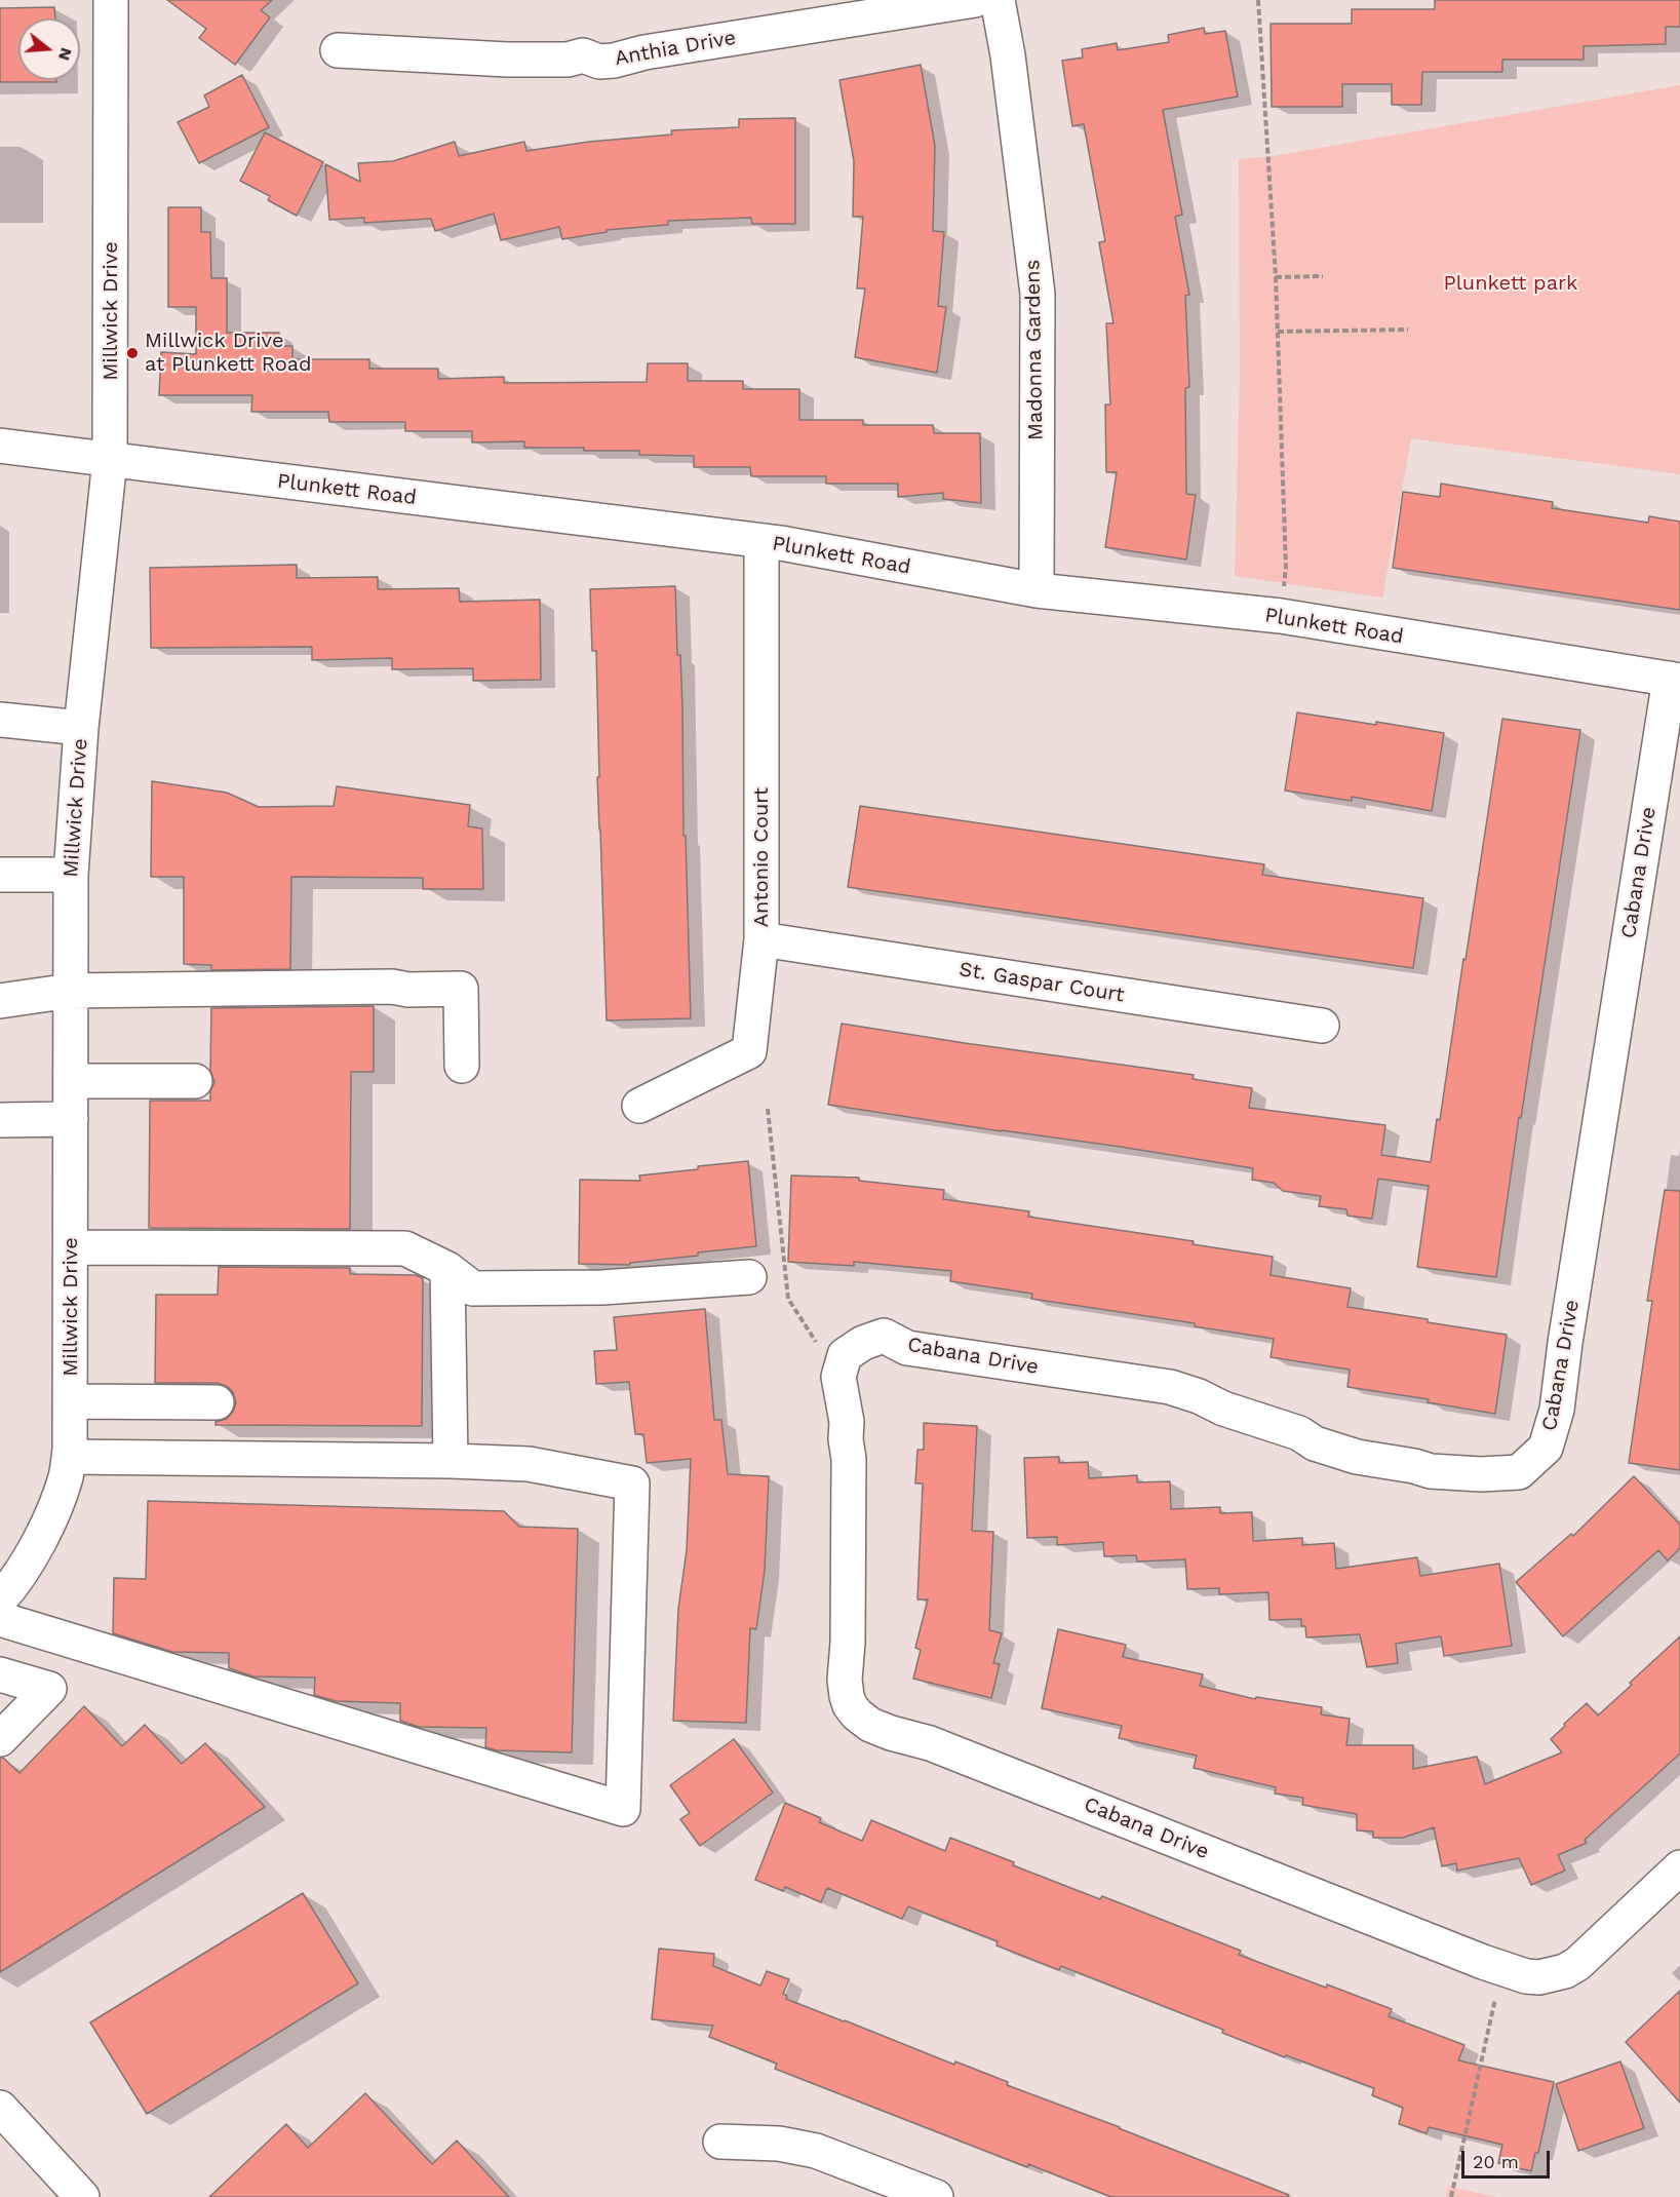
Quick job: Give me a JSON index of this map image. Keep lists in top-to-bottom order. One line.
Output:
{"streets":{"street":["Anthia Drive","Millwick Drive","Madonna Gardens","Plunkett Road","Antonio Court","Cabana Drive","St. Gaspar Court"]},"crossings":[["Millwick Drive","Plunkett Road"],["Madonna Gardens","Plunkett Road"],["Plunkett Road","Antonio Court"],["Plunkett Road","Cabana Drive"],["Antonio Court","St. Gaspar Court"]],"parks":["Plunkett park"],"places":["Millwick Drive at Plunkett Road"],"scale_bar":"20 m","north":"right"}
